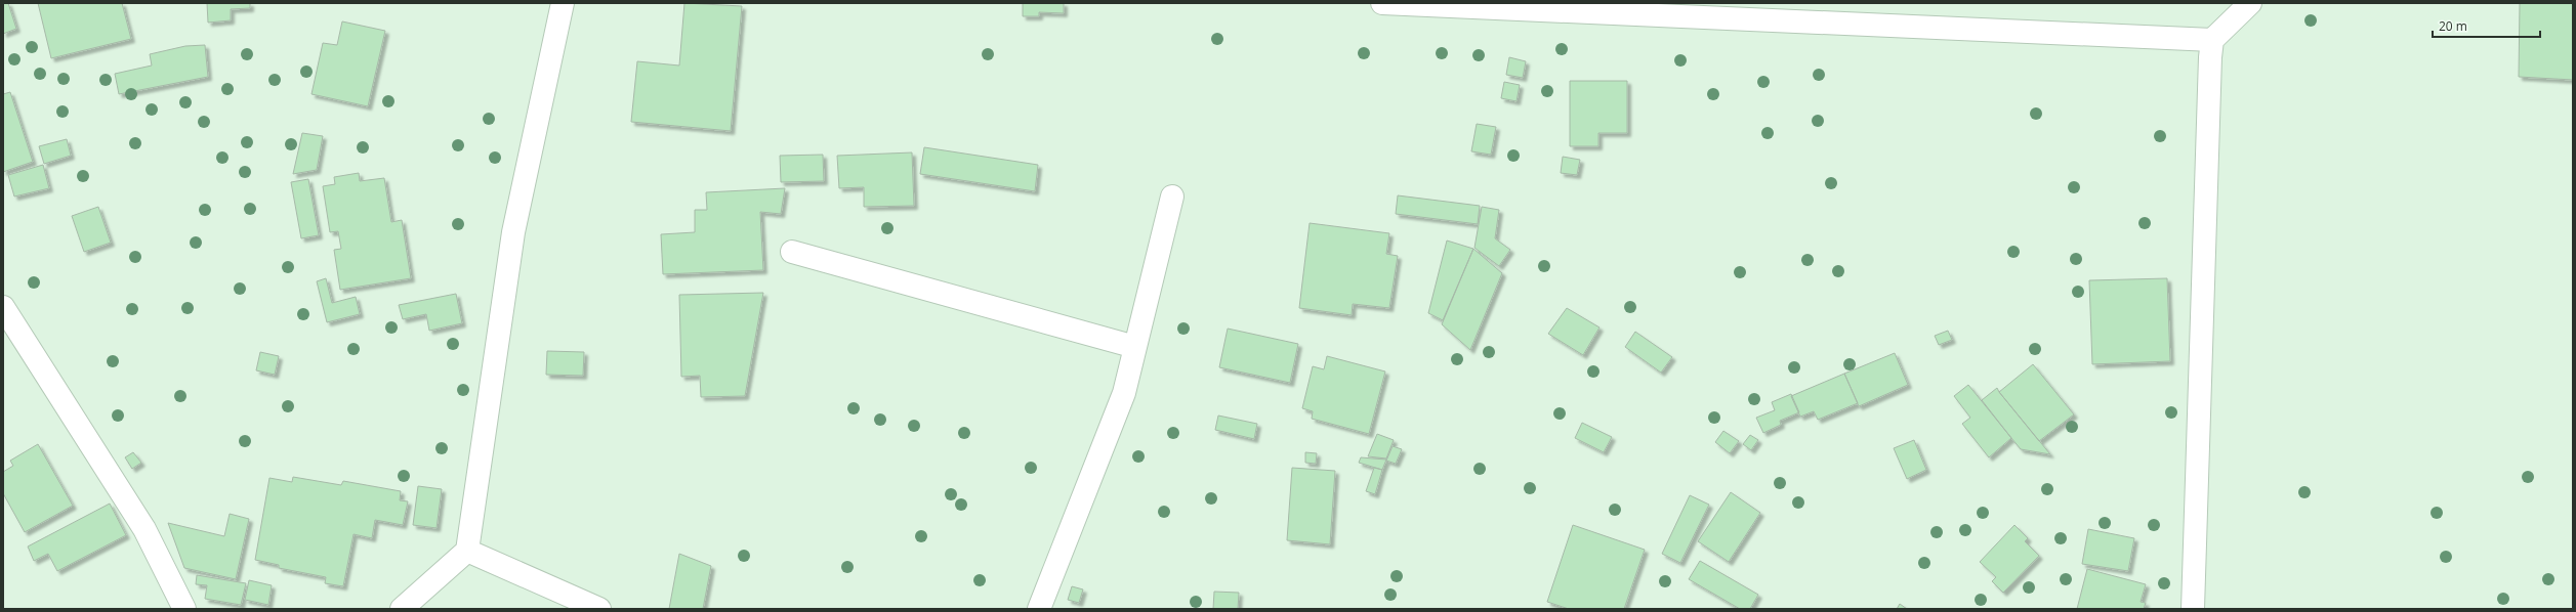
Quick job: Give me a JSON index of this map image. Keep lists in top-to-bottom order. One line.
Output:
{"scale_bar":"20 m"}
